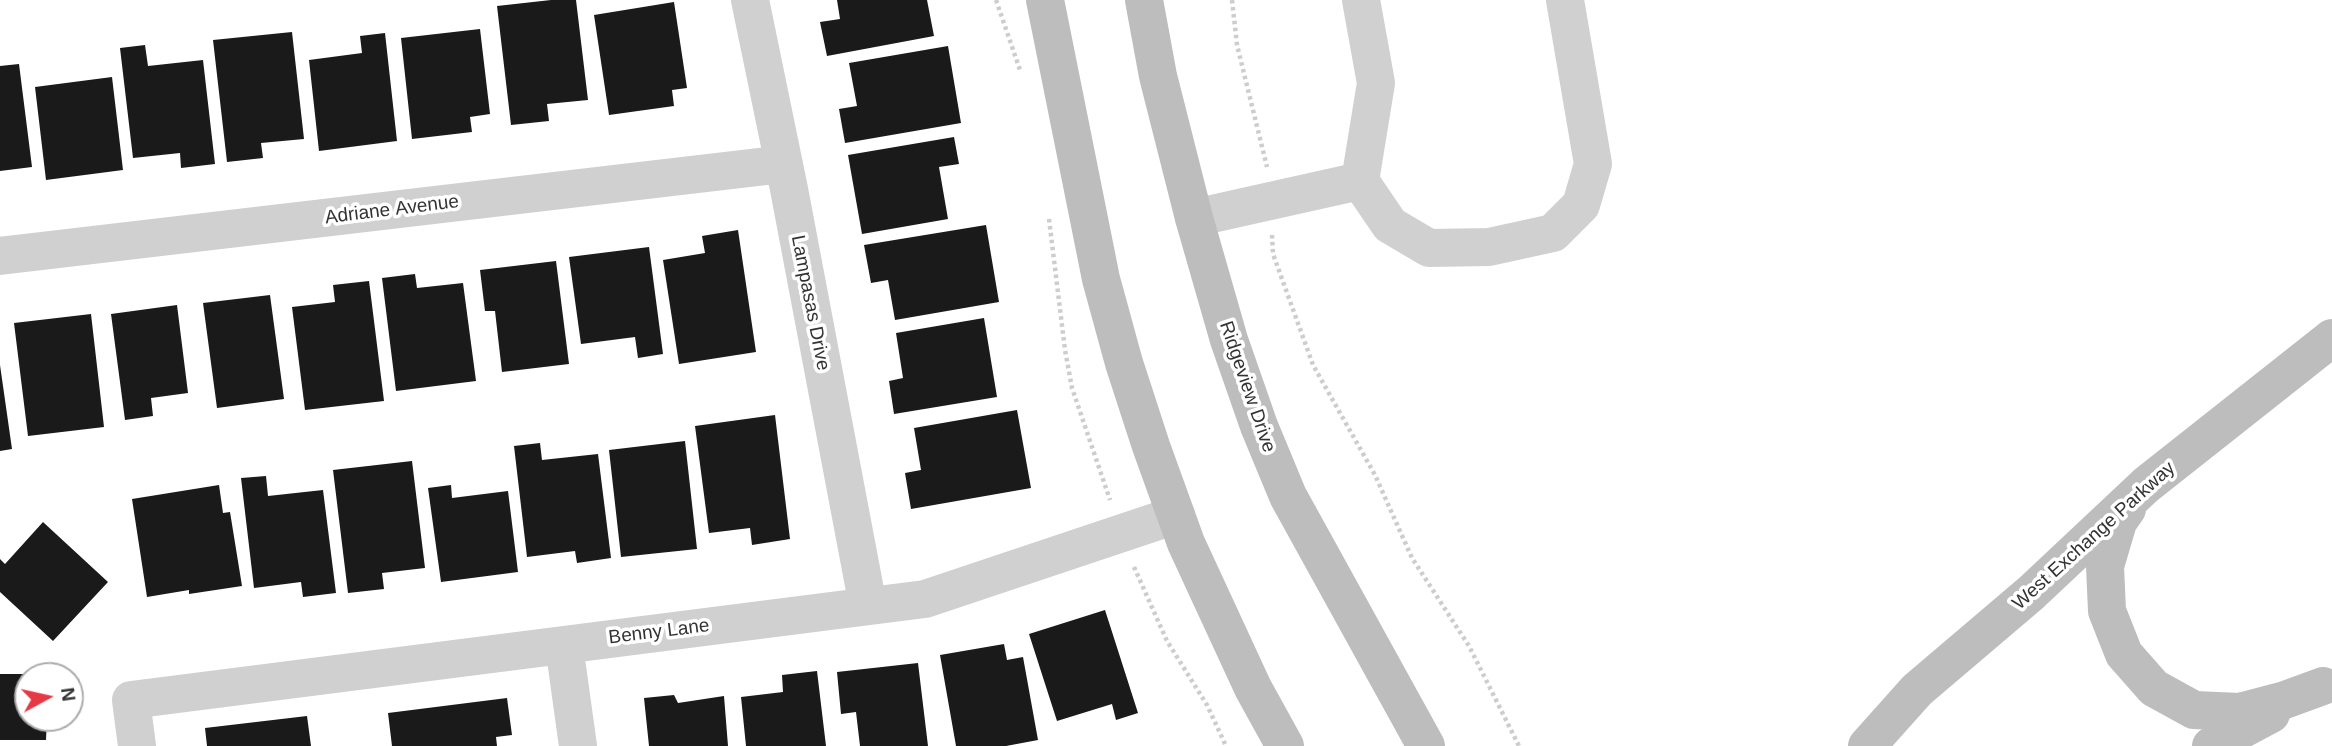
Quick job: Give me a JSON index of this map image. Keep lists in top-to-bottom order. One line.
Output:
{"streets":{"main road":["Ridgeview Drive","West Exchange Parkway"],"street":["Adriane Avenue","Lampasas Drive","Benny Lane"]},"crossings":[["Adriane Avenue","Lampasas Drive"],["Lampasas Drive","Benny Lane"]],"north":"right"}
